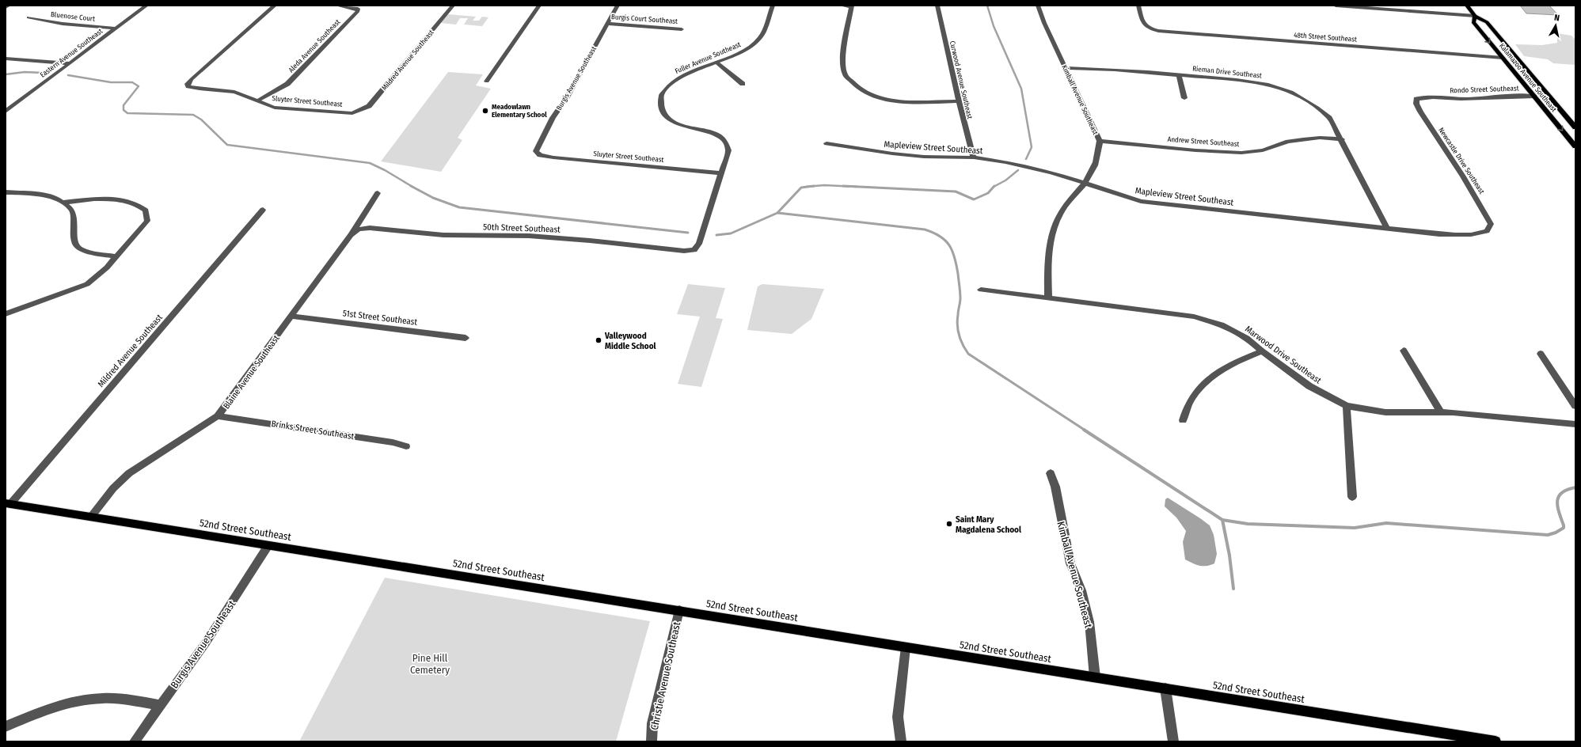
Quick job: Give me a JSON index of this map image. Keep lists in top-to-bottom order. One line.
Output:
{"streets":{"main road":["Kalamazoo Avenue Southeast","52nd Street Southeast"],"street":["Bluenose Court","Burgis Court Southeast","48th Street Southeast","Aleda Avenue Southeast","Eastern Avenue Southeast","Fuller Avenue Southeast","Mildred Avenue Southeast","Rieman Drive Southeast","Burgis Avenue Southeast","Curwood Avenue Southeast","Rondo Street Southeast","Kimball Avenue Southeast","Sluyter Street Southeast","Andrew Street Southeast","Mapleview Street Southeast","Newcastle Drive Southeast","50th Street Southeast","51st Street Southeast","Marwood Drive Southeast","Blaine Avenue Southeast","Brinks Street Southeast","Christie Avenue Southeast"]},"crossings":[["Bluenose Court","Eastern Avenue Southeast"],["Burgis Court Southeast","Burgis Avenue Southeast"],["48th Street Southeast","Kalamazoo Avenue Southeast"],["Aleda Avenue Southeast","Sluyter Street Southeast"],["Fuller Avenue Southeast","Sluyter Street Southeast"],["Fuller Avenue Southeast","50th Street Southeast"],["Mildred Avenue Southeast","Sluyter Street Southeast"],["Mildred Avenue Southeast","52nd Street Southeast"],["Rieman Drive Southeast","Kimball Avenue Southeast"],["Rieman Drive Southeast","Andrew Street Southeast"],["Rieman Drive Southeast","Mapleview Street Southeast"],["Kalamazoo Avenue Southeast","Rondo Street Southeast"],["Burgis Avenue Southeast","Sluyter Street Southeast"],["Burgis Avenue Southeast","52nd Street Southeast"],["Curwood Avenue Southeast","Mapleview Street Southeast"],["Rondo Street Southeast","Newcastle Drive Southeast"],["Kimball Avenue Southeast","Andrew Street Southeast"],["Kimball Avenue Southeast","Mapleview Street Southeast"],["Kimball Avenue Southeast","Marwood Drive Southeast"],["Kimball Avenue Southeast","52nd Street Southeast"],["Mapleview Street Southeast","Newcastle Drive Southeast"],["50th Street Southeast","Blaine Avenue Southeast"],["51st Street Southeast","Blaine Avenue Southeast"],["Blaine Avenue Southeast","Brinks Street Southeast"],["Blaine Avenue Southeast","52nd Street Southeast"],["52nd Street Southeast","Christie Avenue Southeast"]],"parks":["Pine Hill Cemetery"],"places":["Meadowlawn Elementary School","Valleywood Middle School","Saint Mary Magdalena School"],"north":"top"}
